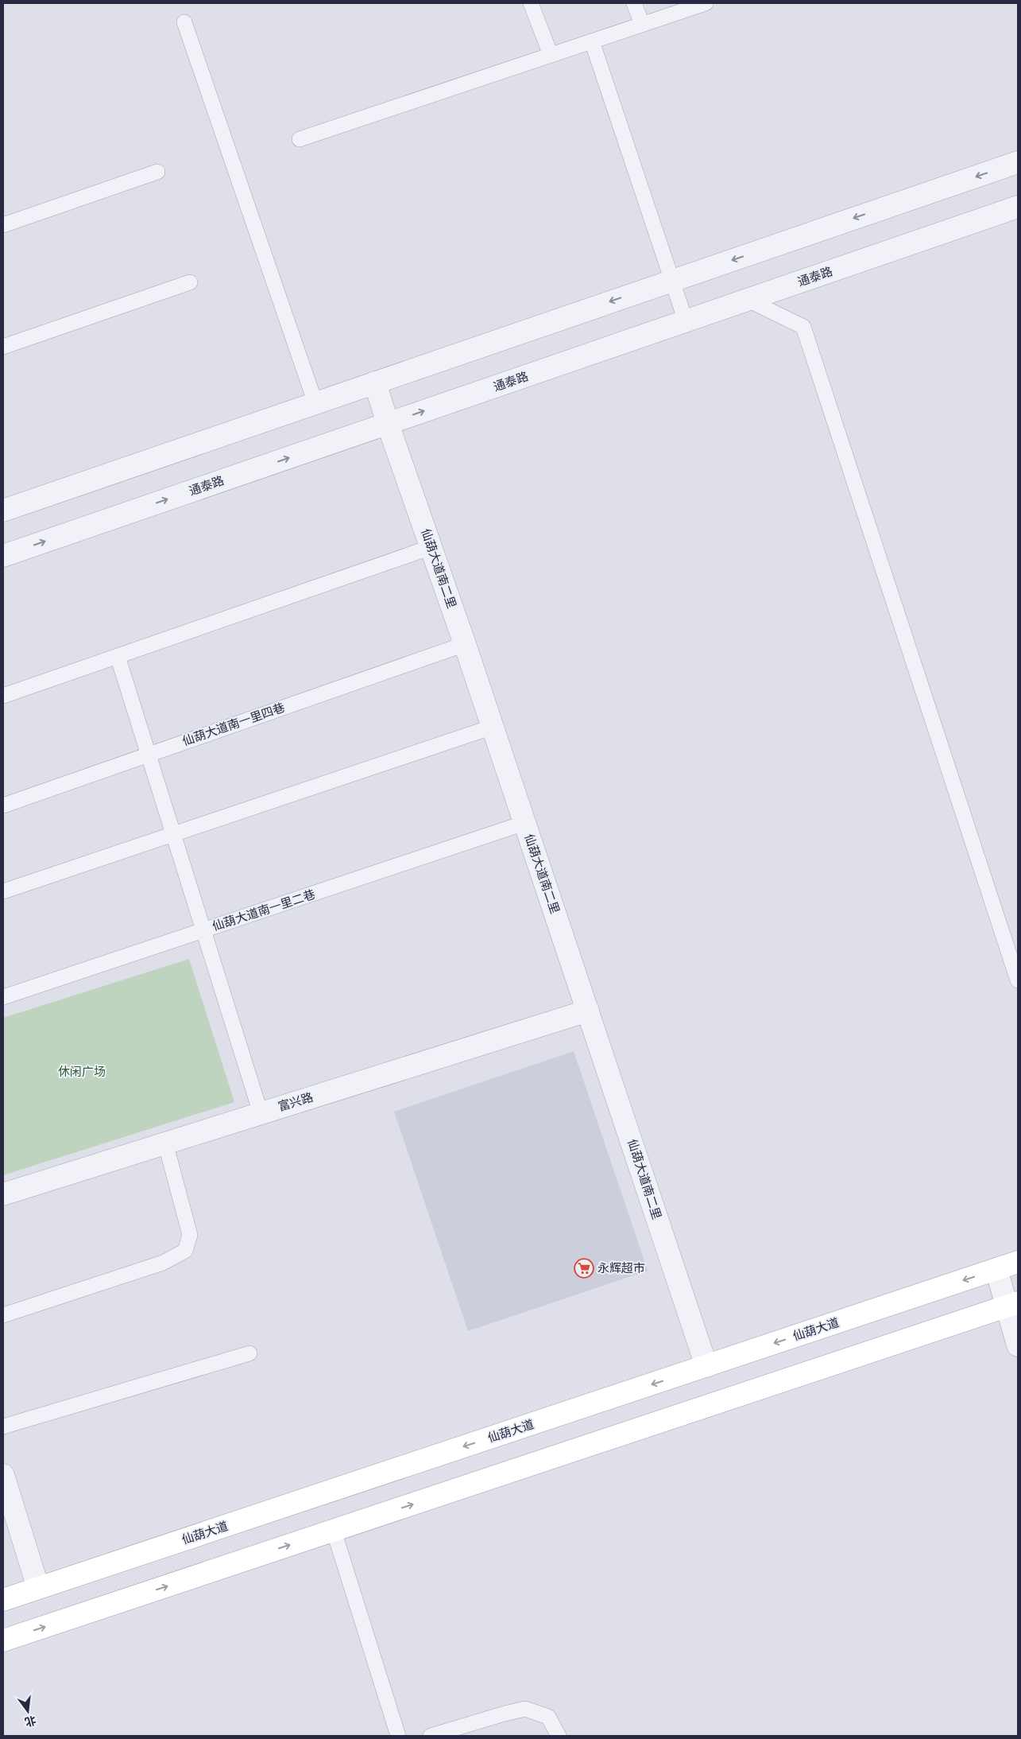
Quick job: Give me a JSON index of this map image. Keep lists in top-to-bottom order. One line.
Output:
{"streets":{"main road":["仙葫大道"],"street":["通泰路","仙葫大道南二里","富兴路"],"lane":["仙葫大道南一里四巷","仙葫大道南一里二巷"]},"crossings":[["通泰路","仙葫大道南二里"],["仙葫大道南二里","仙葫大道南一里四巷"],["仙葫大道南二里","仙葫大道南一里二巷"],["仙葫大道南二里","富兴路"],["仙葫大道南二里","仙葫大道"]],"parks":["休闲广场"],"places":{"supermarket":["永辉超市"]},"north":"bottom"}
